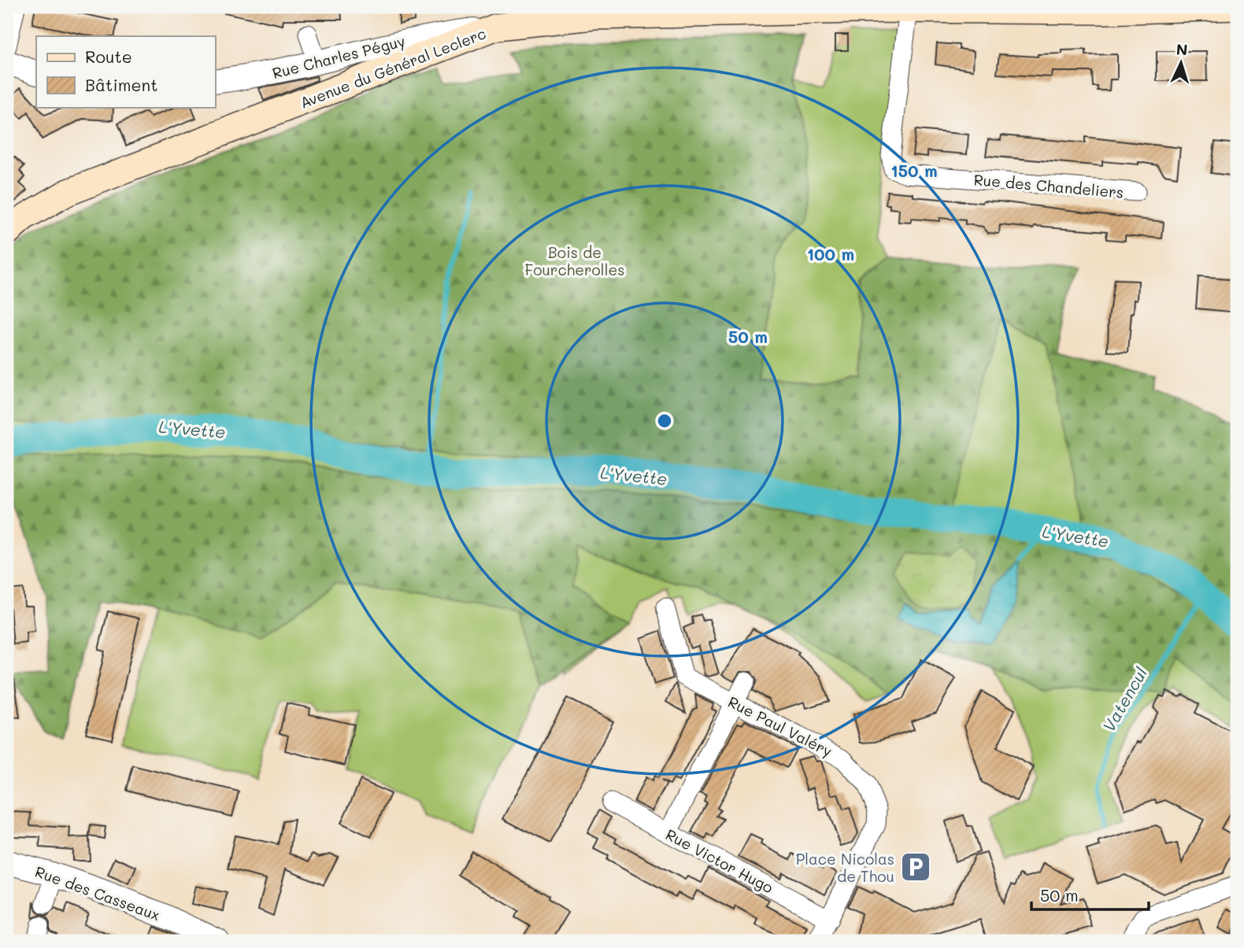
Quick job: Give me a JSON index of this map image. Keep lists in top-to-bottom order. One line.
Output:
{"streets":{"main road":["Avenue du Général Leclerc"],"street":["Rue Charles Péguy","Rue des Chandeliers","Rue Paul Valéry","Rue Victor Hugo","Rue des Casseaux"]},"crossings":[["Rue Charles Péguy","Avenue du Général Leclerc"],["Avenue du Général Leclerc","Rue des Chandeliers"],["Rue Paul Valéry","Rue Victor Hugo"]],"water":["L'Yvette","Vatencul"],"parks":["Bois de Fourcherolles"],"places":{"parking":["Place Nicolas de Thou"]},"legend":["Route","Bâtiment"],"scale_bar":"50 m","north":"top","rings":["150 m","100 m","50 m"]}
